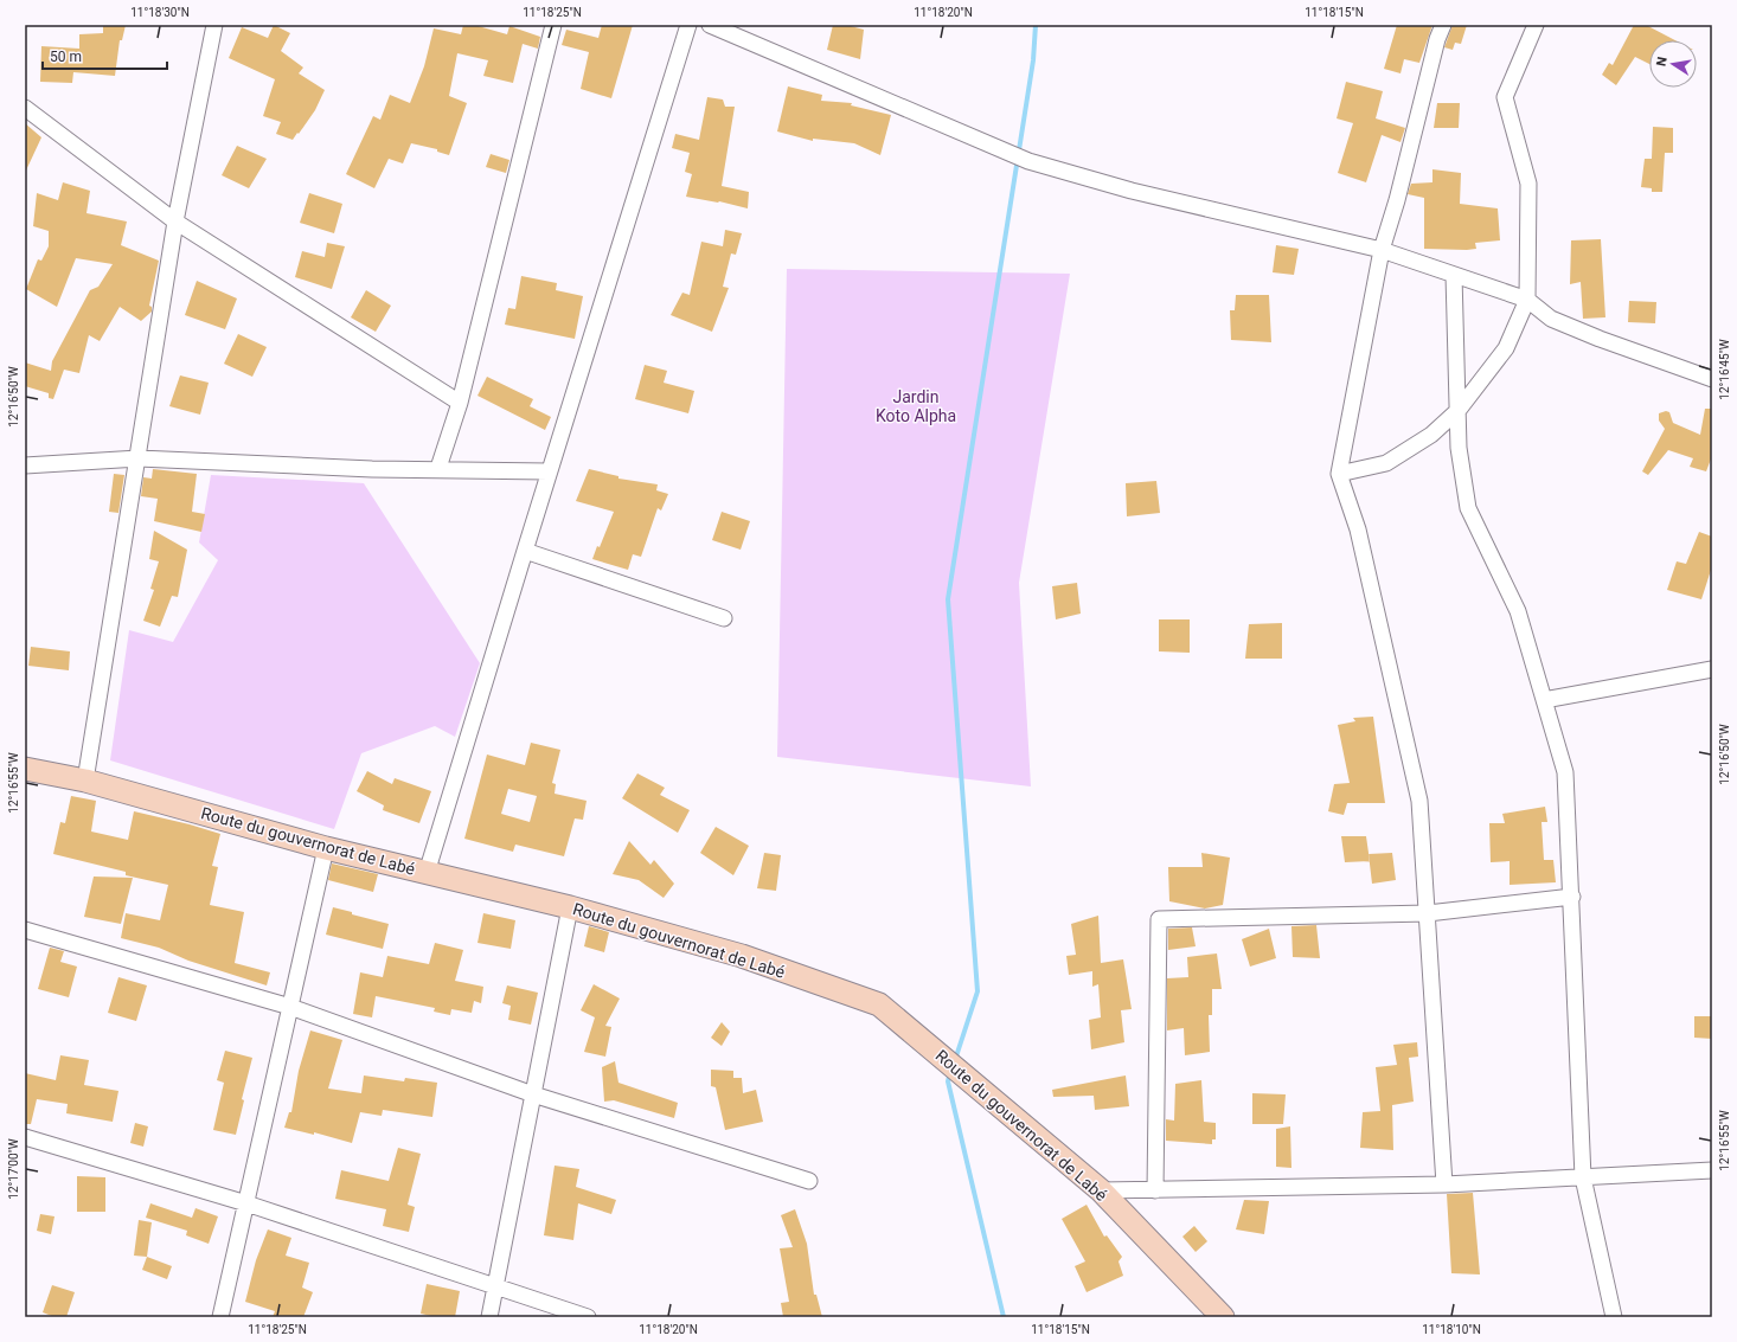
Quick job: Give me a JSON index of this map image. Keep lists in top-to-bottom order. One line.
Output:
{"streets":{"street":["Route du gouvernorat de Labé"]},"parks":["Jardin Koto Alpha"],"scale_bar":"50 m","north":"left","coordinates":["11°18'30\"N","11°18'25\"N","11°18'20\"N","11°18'15\"N","12°16'45\"W","12°16'50\"W","12°16'55\"W","12°17'00\"W","11°18'10\"N"]}
